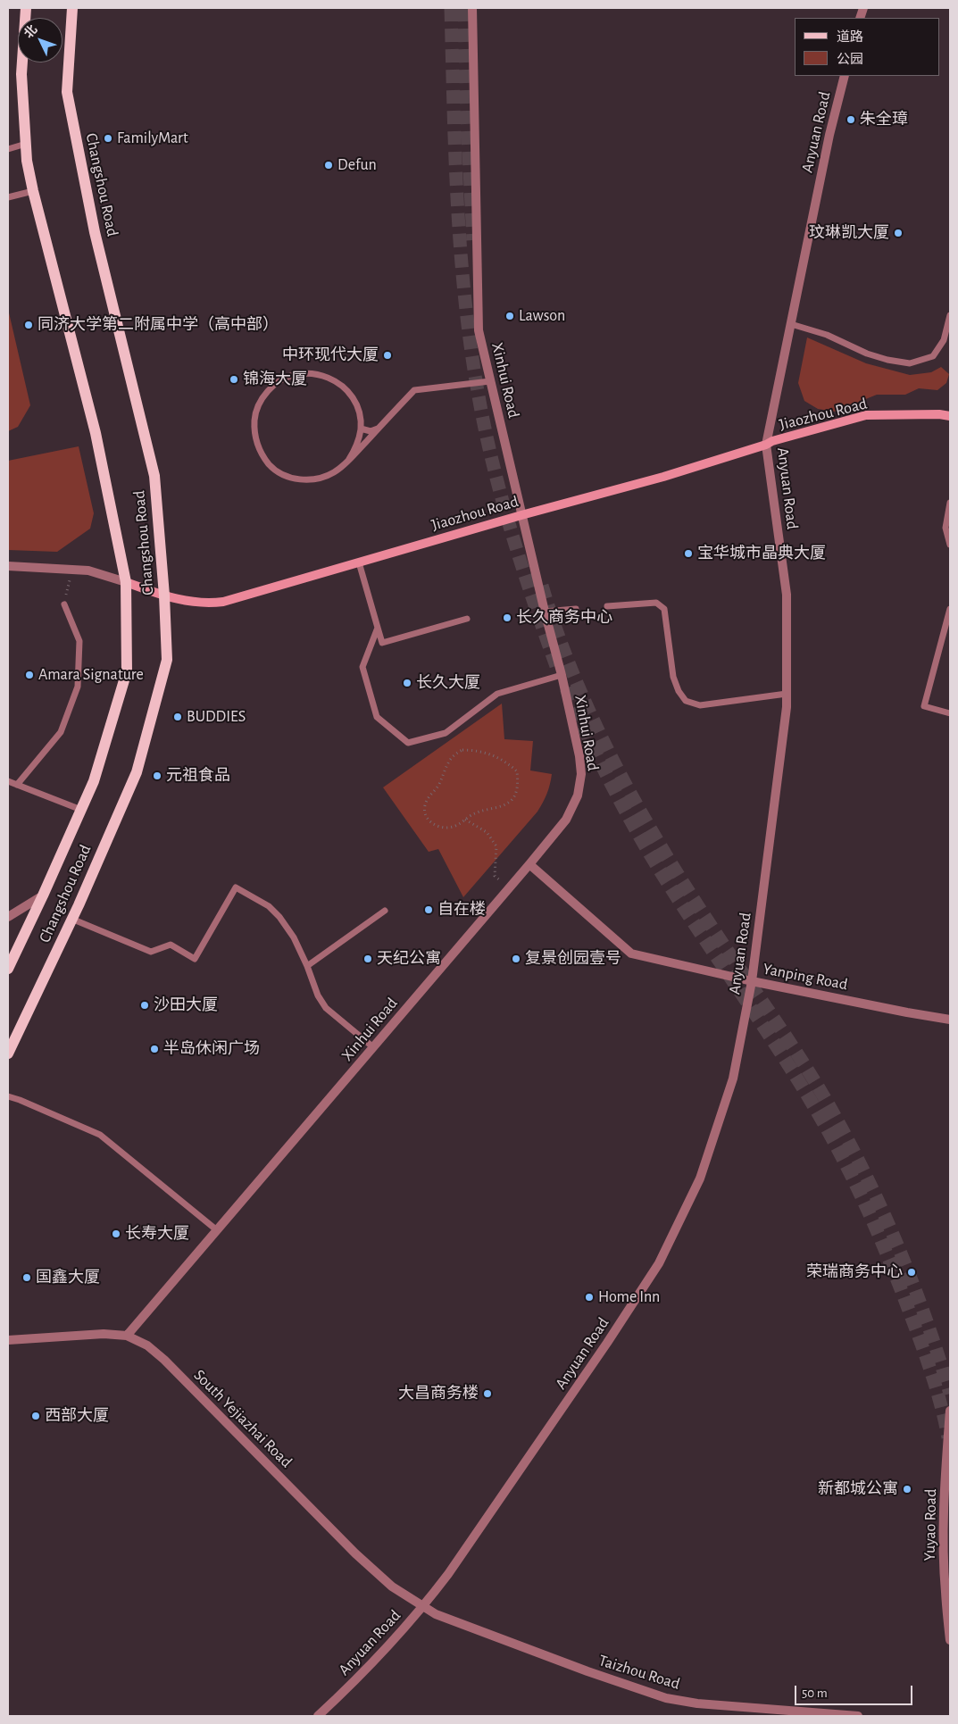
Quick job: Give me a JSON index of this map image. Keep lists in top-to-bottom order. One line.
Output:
{"streets":{"main road":["Changshou Road"],"street":["Anyuan Road","Xinhui Road","Jiaozhou Road","Yanping Road","South Yejiazhai Road","Yuyao Road","Taizhou Road"]},"crossings":[["Anyuan Road","Jiaozhou Road"],["Anyuan Road","Yanping Road"],["Anyuan Road","South Yejiazhai Road"],["Anyuan Road","Taizhou Road"],["Changshou Road","Jiaozhou Road"],["Xinhui Road","Jiaozhou Road"],["Xinhui Road","Yanping Road"],["Xinhui Road","South Yejiazhai Road"],["South Yejiazhai Road","Taizhou Road"]],"places":["朱全璋","FamilyMart","Defun","玟琳凯大厦","Lawson","同济大学第二附属中学（高中部）","中环现代大厦","锦海大厦","宝华城市晶典大厦","长久商务中心","Amara Signature","长久大厦","BUDDIES","元祖食品","自在楼","天纪公寓","复景创园壹号","沙田大厦","半岛休闲广场","长寿大厦","荣瑞商务中心","国鑫大厦","Home Inn","大昌商务楼","西部大厦","新都城公寓"],"legend":["道路","公园"],"scale_bar":"50 m","north":"top left"}
